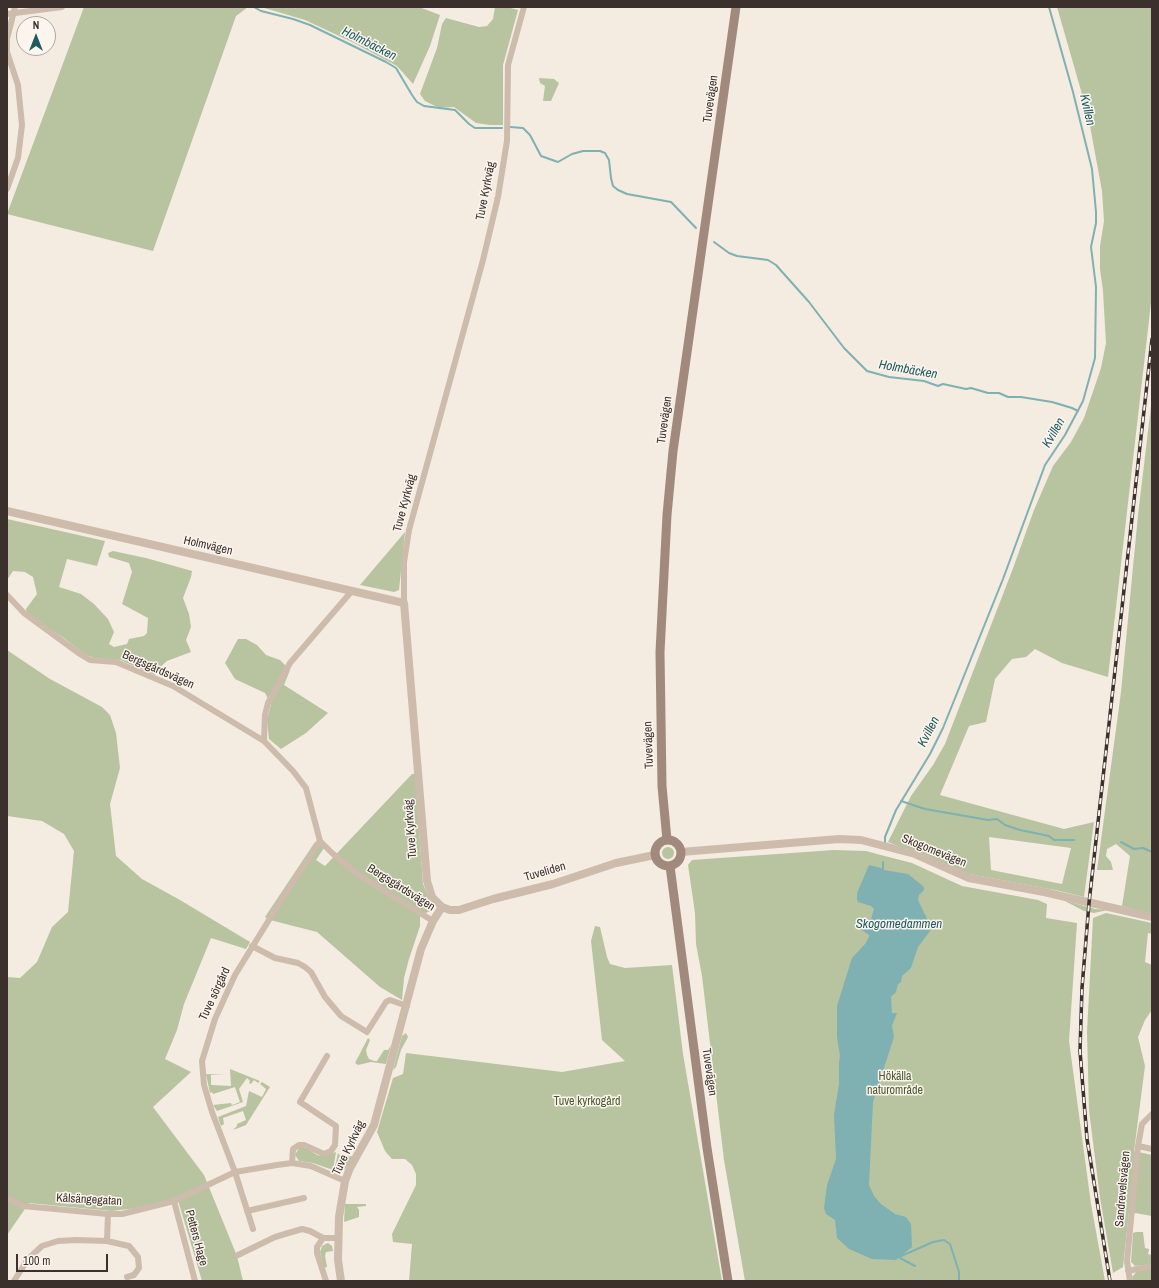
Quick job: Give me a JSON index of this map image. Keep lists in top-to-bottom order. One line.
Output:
{"streets":{"main road":["Tuvevägen"],"street":["Tuve Kyrkväg","Holmvägen","Bergsgårdsvägen","Skogomevägen","Tuveliden","Tuve sörgård","Sandrevelsvägen","Kålsängegatan","Petters Hage"]},"crossings":[["Tuvevägen","Skogomevägen"],["Tuvevägen","Tuveliden"],["Tuve Kyrkväg","Holmvägen"],["Tuve Kyrkväg","Bergsgårdsvägen"],["Tuve Kyrkväg","Tuveliden"],["Tuve Kyrkväg","Kålsängegatan"],["Bergsgårdsvägen","Tuve sörgård"],["Skogomevägen","Tuveliden"],["Tuve sörgård","Kålsängegatan"],["Kålsängegatan","Petters Hage"]],"water":["Holmbäcken","Kvillen","Skogomedammen"],"parks":["Hökälla naturområde","Tuve kyrkogård"],"scale_bar":"100 m","north":"top"}
